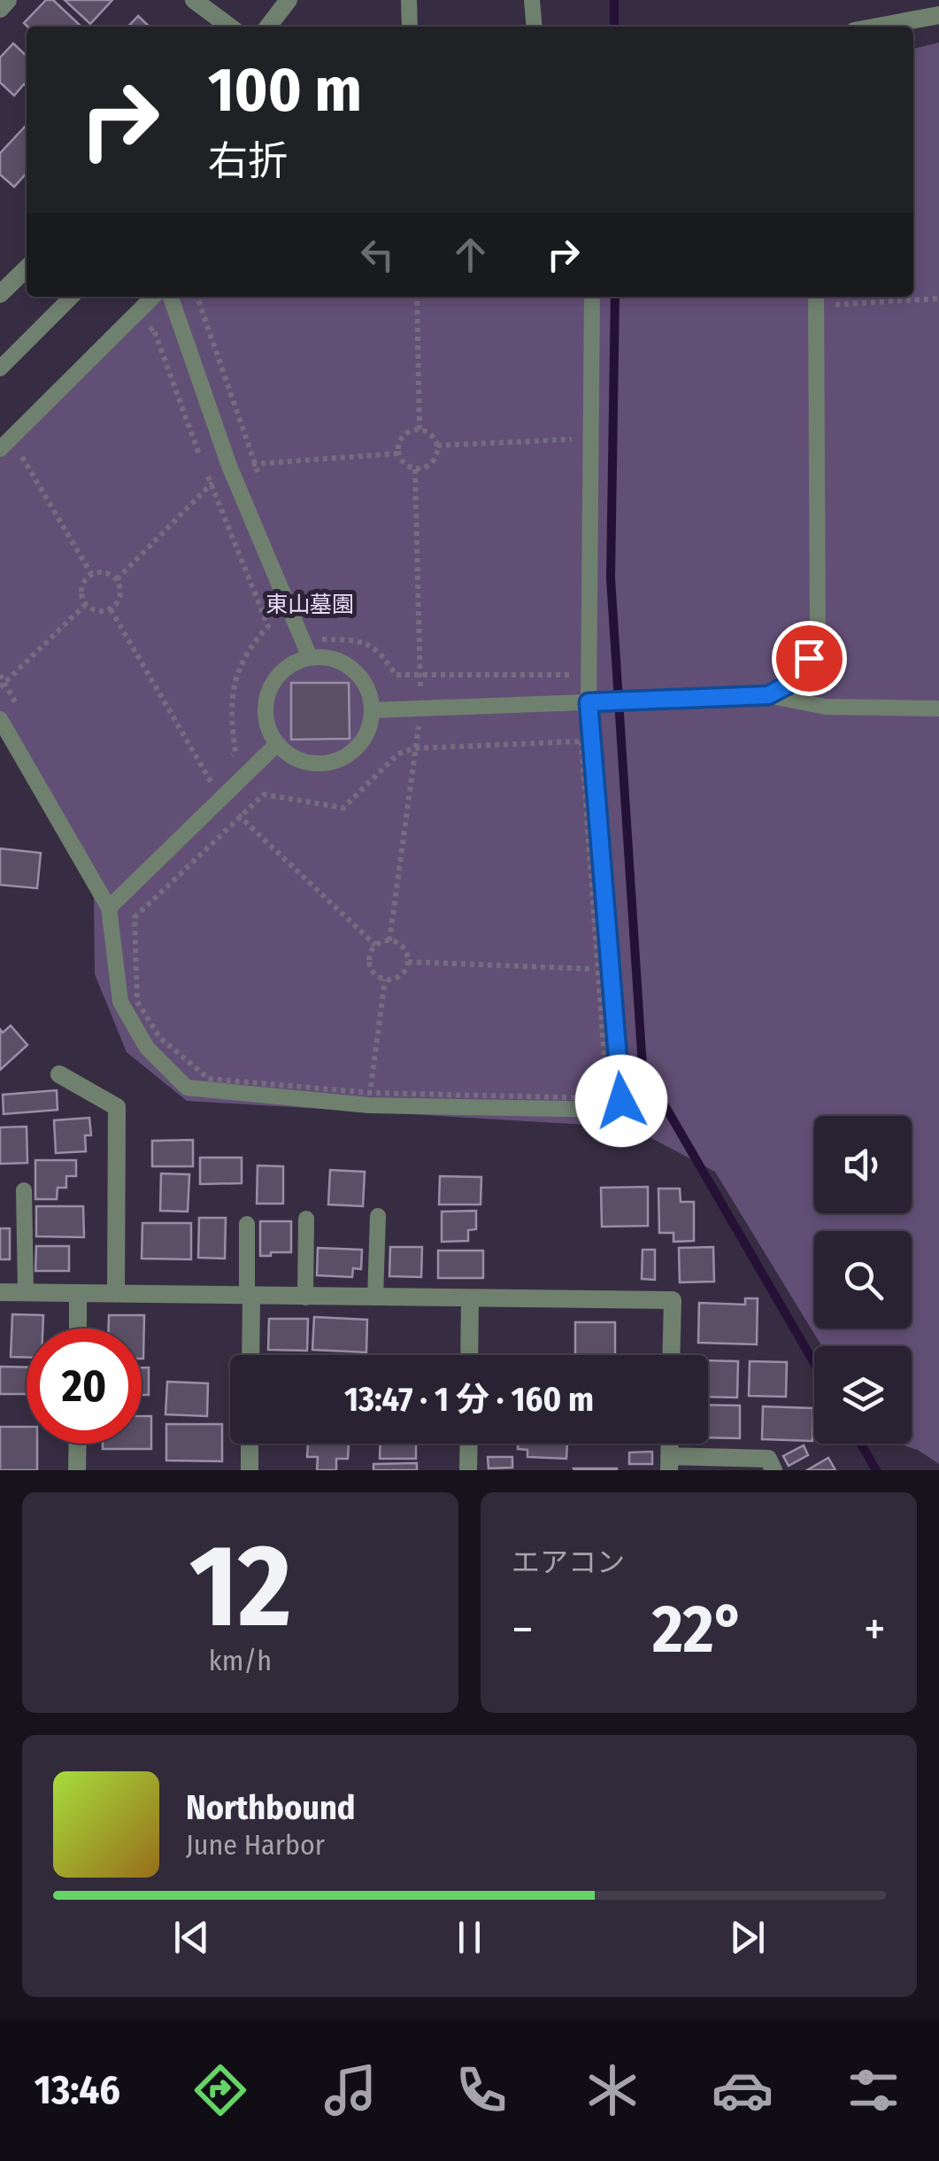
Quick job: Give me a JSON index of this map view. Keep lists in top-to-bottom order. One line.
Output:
{"parks":["東山墓園"],"page":{"turn":["100 m","右折"],"limit":"20","trip":"13:47 · 1 分 · 160 m","tile":[["12","km/h"],"エアコン"],"heat":["−","22°","+"],"song":["Northbound","June Harbor"],"tabs":"13:46"}}
